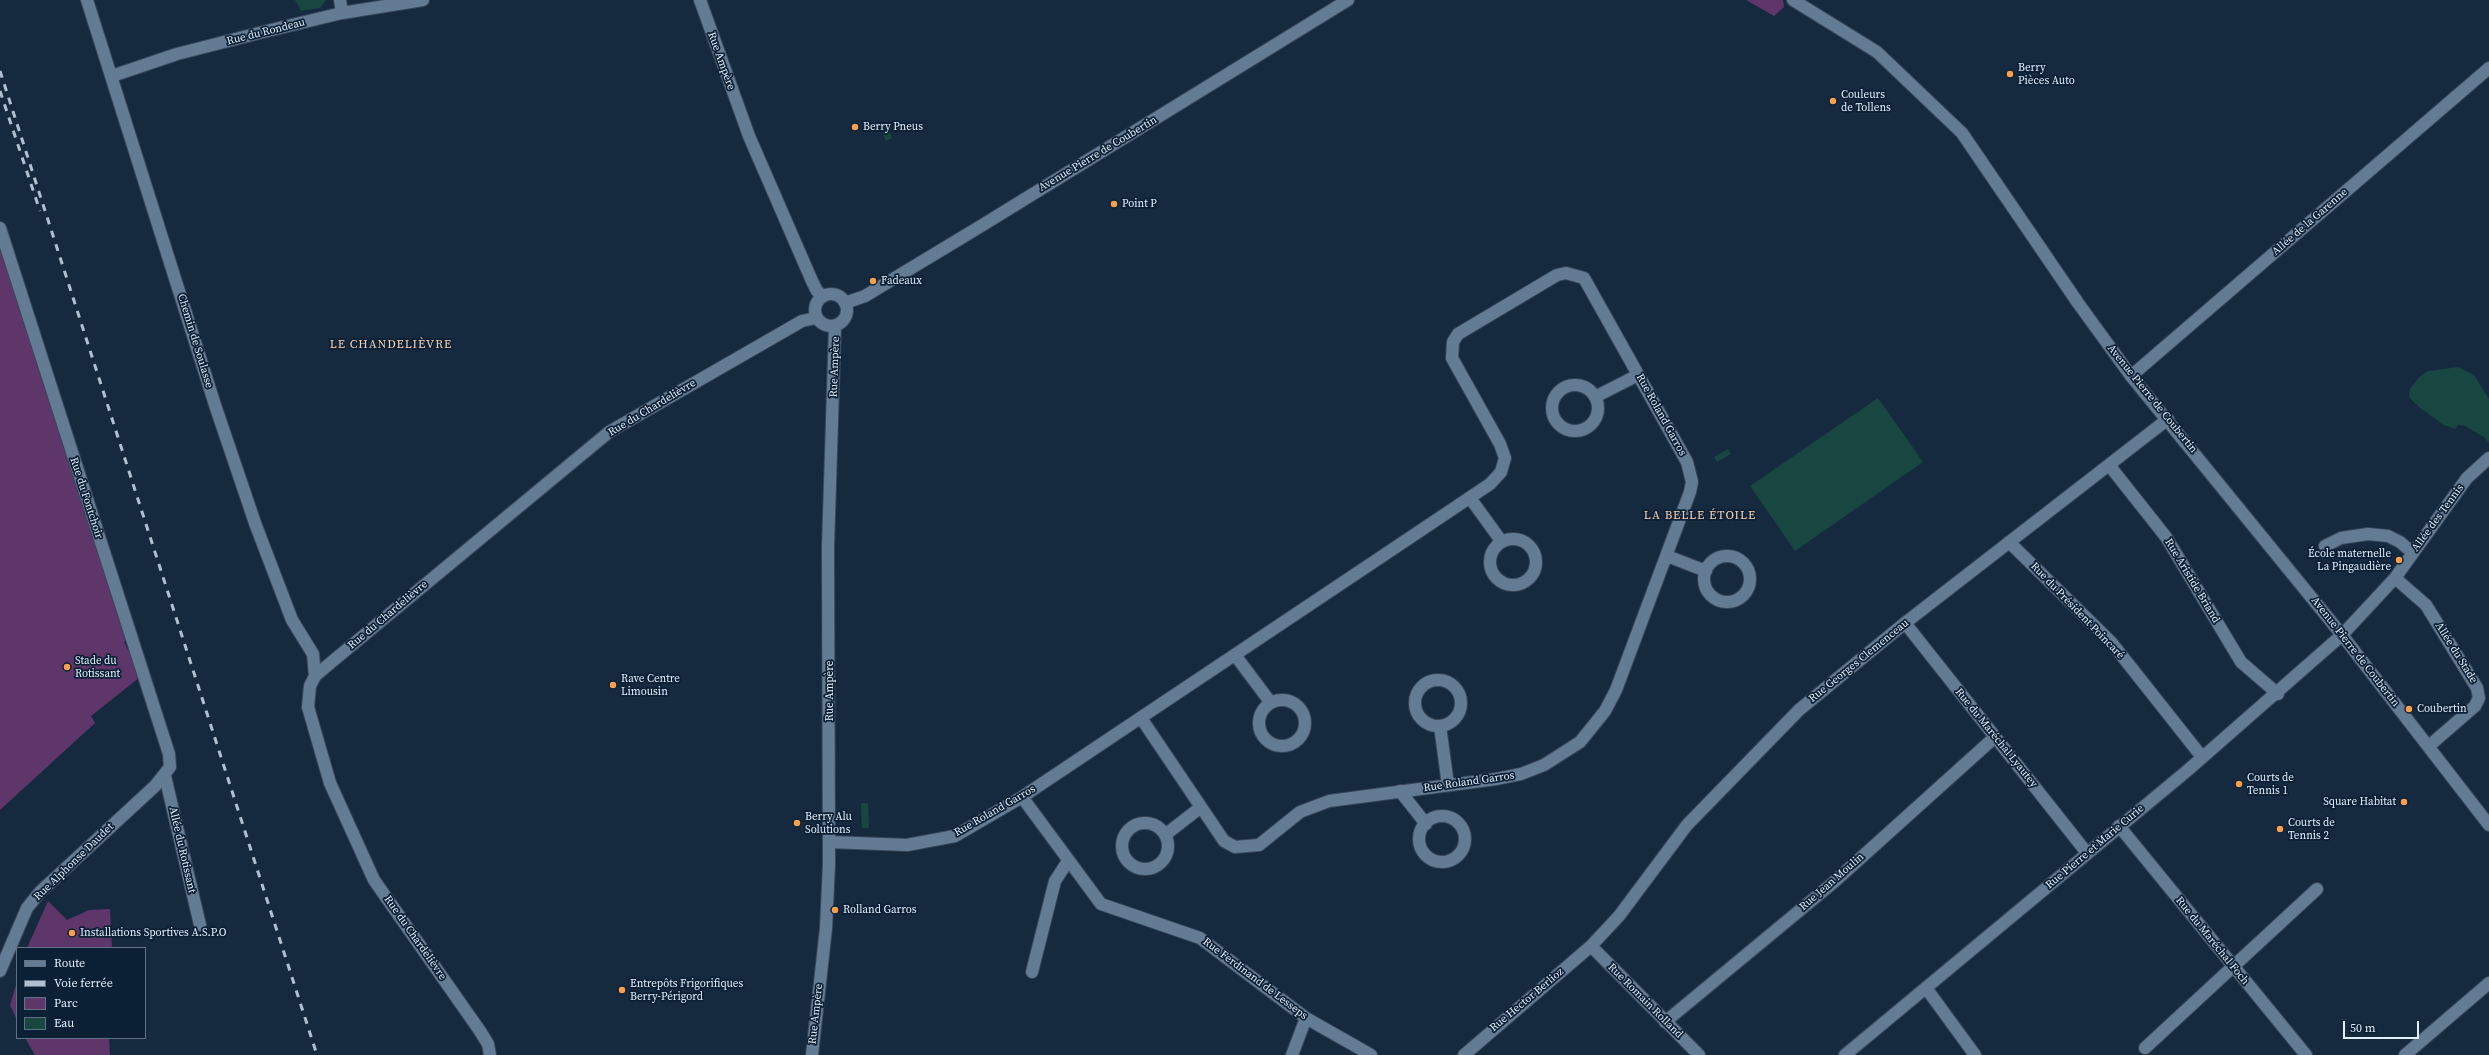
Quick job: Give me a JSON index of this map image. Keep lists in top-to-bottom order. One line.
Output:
{"streets":{"street":["Rue du Rondeau","Rue Ampère","Avenue Pierre de Coubertin","Allée de la Garenne","Chemin de Soulasse","Rue du Chardelièvre","Rue Roland Garros","Rue du Fontchoir","Allée des Tennis","Rue Aristide Briand","Rue du Président Poincaré","Allée du Stade","Rue Georges Clemenceau","Rue du Maréchal Lyautey","Rue Pierre et Marie Curie","Allée du Rotissant","Rue Alphonse Daudet","Rue Jean Moulin","Rue du Maréchal Foch","Rue Ferdinand de Lesseps","Rue Hector Berlioz","Rue Romain Rolland"]},"crossings":[["Rue du Rondeau","Chemin de Soulasse"],["Rue Ampère","Avenue Pierre de Coubertin"],["Rue Ampère","Rue du Chardelièvre"],["Rue Ampère","Rue Roland Garros"],["Avenue Pierre de Coubertin","Allée de la Garenne"],["Avenue Pierre de Coubertin","Rue du Chardelièvre"],["Avenue Pierre de Coubertin","Allée des Tennis"],["Avenue Pierre de Coubertin","Allée du Stade"],["Avenue Pierre de Coubertin","Rue Georges Clemenceau"],["Avenue Pierre de Coubertin","Rue Pierre et Marie Curie"],["Chemin de Soulasse","Rue du Chardelièvre"],["Rue Roland Garros","Rue Ferdinand de Lesseps"],["Rue du Fontchoir","Allée du Rotissant"],["Rue du Fontchoir","Rue Alphonse Daudet"],["Allée des Tennis","Allée du Stade"],["Allée des Tennis","Rue Pierre et Marie Curie"],["Rue Aristide Briand","Rue Georges Clemenceau"],["Rue Aristide Briand","Rue Pierre et Marie Curie"],["Rue du Président Poincaré","Rue Georges Clemenceau"],["Rue du Président Poincaré","Rue Pierre et Marie Curie"],["Rue Georges Clemenceau","Rue du Maréchal Lyautey"],["Rue Georges Clemenceau","Rue Hector Berlioz"],["Rue Georges Clemenceau","Rue Romain Rolland"],["Rue du Maréchal Lyautey","Rue Pierre et Marie Curie"],["Rue du Maréchal Lyautey","Rue Jean Moulin"],["Rue Pierre et Marie Curie","Rue du Maréchal Foch"],["Allée du Rotissant","Rue Alphonse Daudet"],["Rue Jean Moulin","Rue Romain Rolland"],["Rue Hector Berlioz","Rue Romain Rolland"]],"districts":["LE CHANDELIÈVRE","LA BELLE ÉTOILE"],"places":["Berry Pièces Auto","Couleurs de Tollens","Berry Pneus","Point P","Fadeaux","École maternelle La Pingaudière","Stade du Rotissant","Rave Centre Limousin","Coubertin","Courts de Tennis 1","Square Habitat","Berry Alu Solutions","Courts de Tennis 2","Rolland Garros","Installations Sportives A.S.P.O","Entrepôts Frigorifiques Berry-Périgord"],"legend":["Route","Voie ferrée","Parc","Eau"],"scale_bar":"50 m"}
